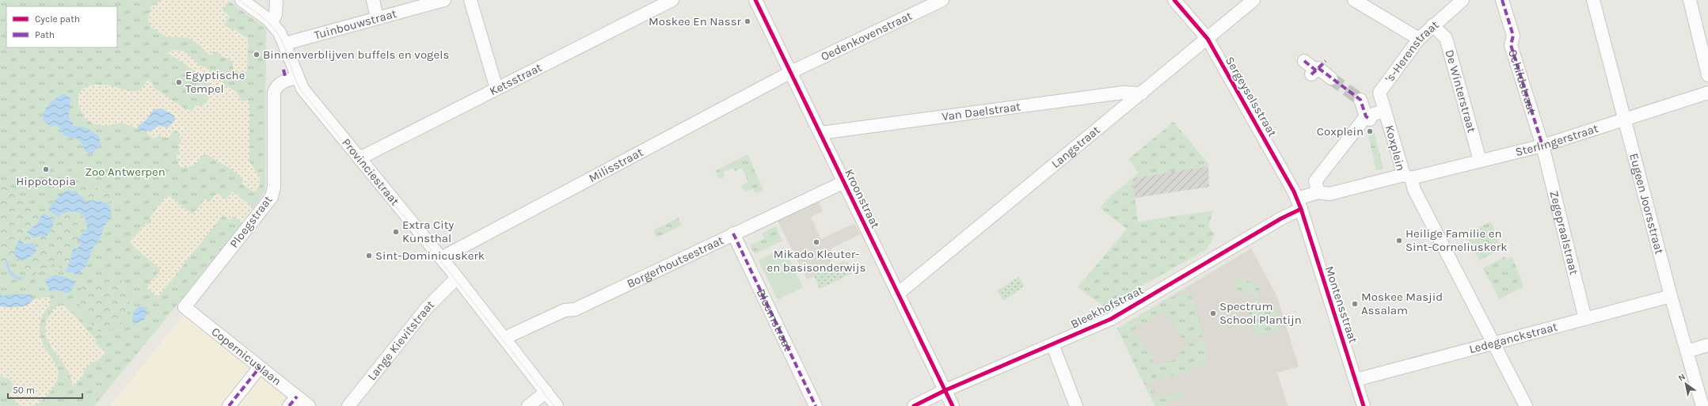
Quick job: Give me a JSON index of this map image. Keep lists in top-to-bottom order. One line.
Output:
{"streets":{"street":["Tuinbouwstraat","Oedenkovenstraat","'s-Herenstraat","Ketsstraat","Schildstraat","De Winterstraat","Sergeyselsstraat","Van Daelstraat","Sterlingerstraat","Langstraat","Koxplein","Milisstraat","Provinciestraat","Kroonstraat","Eugeen Joorsstraat","Ploegstraat","Zegepraalstraat","Borgerhoutsestraat","Montensstraat","Bleekhofstraat","Bloemstraat","Ledeganckstraat","Lange Kievitstraat","Copernicuslaan"]},"crossings":[["Tuinbouwstraat","Provinciestraat"],["Oedenkovenstraat","Milisstraat"],["Oedenkovenstraat","Kroonstraat"],["'s-Herenstraat","De Winterstraat"],["'s-Herenstraat","Koxplein"],["Ketsstraat","Provinciestraat"],["Schildstraat","Sterlingerstraat"],["Schildstraat","Zegepraalstraat"],["De Winterstraat","Sterlingerstraat"],["Sergeyselsstraat","Langstraat"],["Sergeyselsstraat","Koxplein"],["Sergeyselsstraat","Montensstraat"],["Sergeyselsstraat","Bleekhofstraat"],["Van Daelstraat","Langstraat"],["Van Daelstraat","Kroonstraat"],["Sterlingerstraat","Koxplein"],["Sterlingerstraat","Eugeen Joorsstraat"],["Sterlingerstraat","Zegepraalstraat"],["Langstraat","Kroonstraat"],["Koxplein","Montensstraat"],["Koxplein","Bleekhofstraat"],["Milisstraat","Provinciestraat"],["Milisstraat","Kroonstraat"],["Provinciestraat","Ploegstraat"],["Provinciestraat","Borgerhoutsestraat"],["Provinciestraat","Lange Kievitstraat"],["Kroonstraat","Borgerhoutsestraat"],["Kroonstraat","Bleekhofstraat"],["Eugeen Joorsstraat","Ledeganckstraat"],["Ploegstraat","Copernicuslaan"],["Zegepraalstraat","Ledeganckstraat"],["Borgerhoutsestraat","Bloemstraat"],["Montensstraat","Bleekhofstraat"],["Montensstraat","Ledeganckstraat"]],"parks":["Zoo Antwerpen"],"places":["Moskee En Nassr","Binnenverblijven buffels en vogels","Egyptische Tempel","Coxplein","Hippotopia","Extra City Kunsthal","Heilige Familie en Sint-Corneliuskerk","Mikado Kleuter- en basisonderwijs","Sint-Dominicuskerk","Moskee Masjid Assalam","Spectrum School Plantijn"],"legend":["Cycle path","Path"],"scale_bar":"50 m","north":"top left"}
